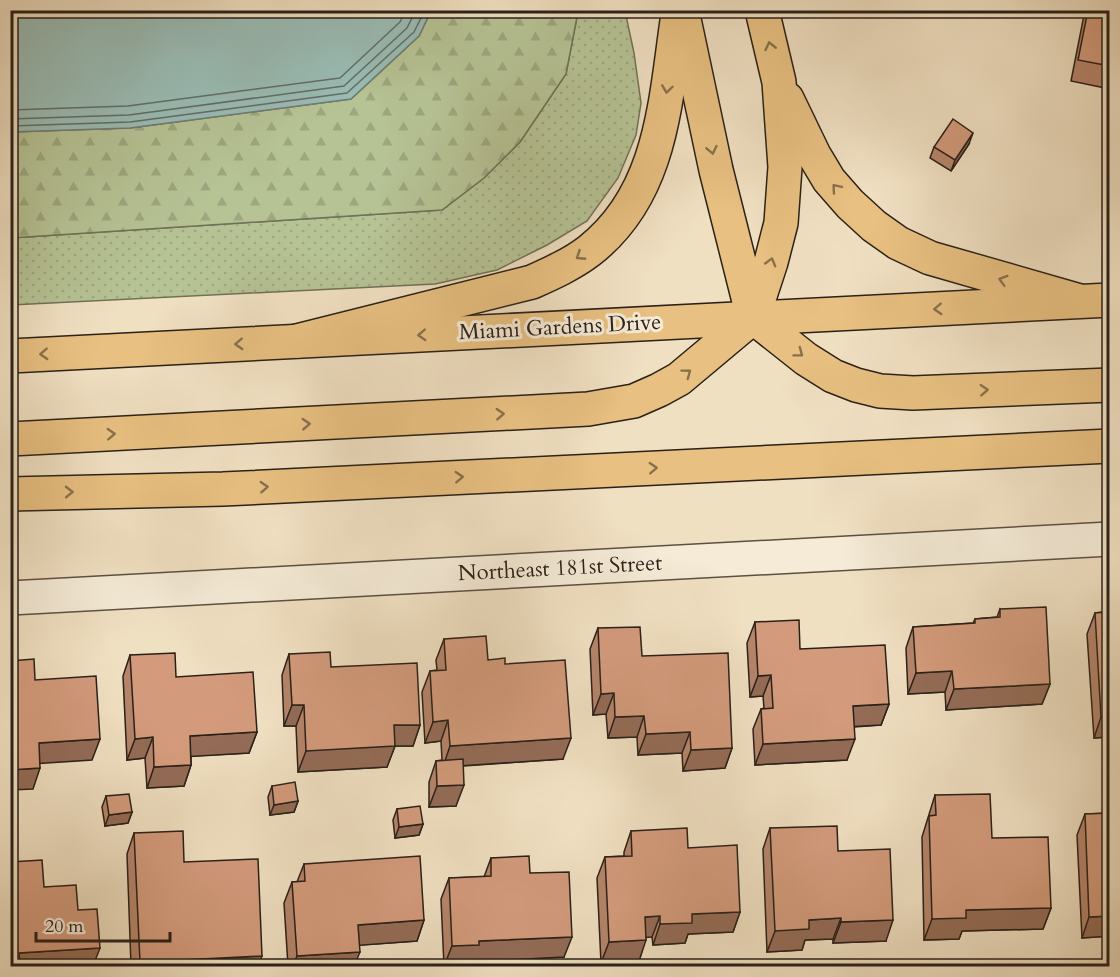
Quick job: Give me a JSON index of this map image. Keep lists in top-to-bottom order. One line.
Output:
{"streets":{"main road":["Miami Gardens Drive"],"street":["Northeast 181st Street"]},"scale_bar":"20 m"}
